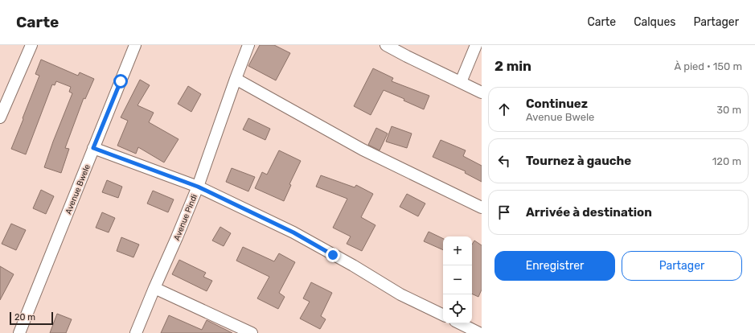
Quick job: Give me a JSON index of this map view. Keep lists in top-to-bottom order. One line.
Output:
{"streets":{"street":["Avenue Bwele","Avenue Pindi"]},"scale_bar":"20 m","page":{"header":"Carte","nav":["Carte","Calques","Partager"],"heading":["2 min","À pied · 150 m"],"list":[["Continuez","Avenue Bwele","30 m"],["Tournez à gauche","120 m"],"Arrivée à destination"],"map_buttons":["+","−"],"buttons":["Enregistrer","Partager"],"scale":"20 m"}}
